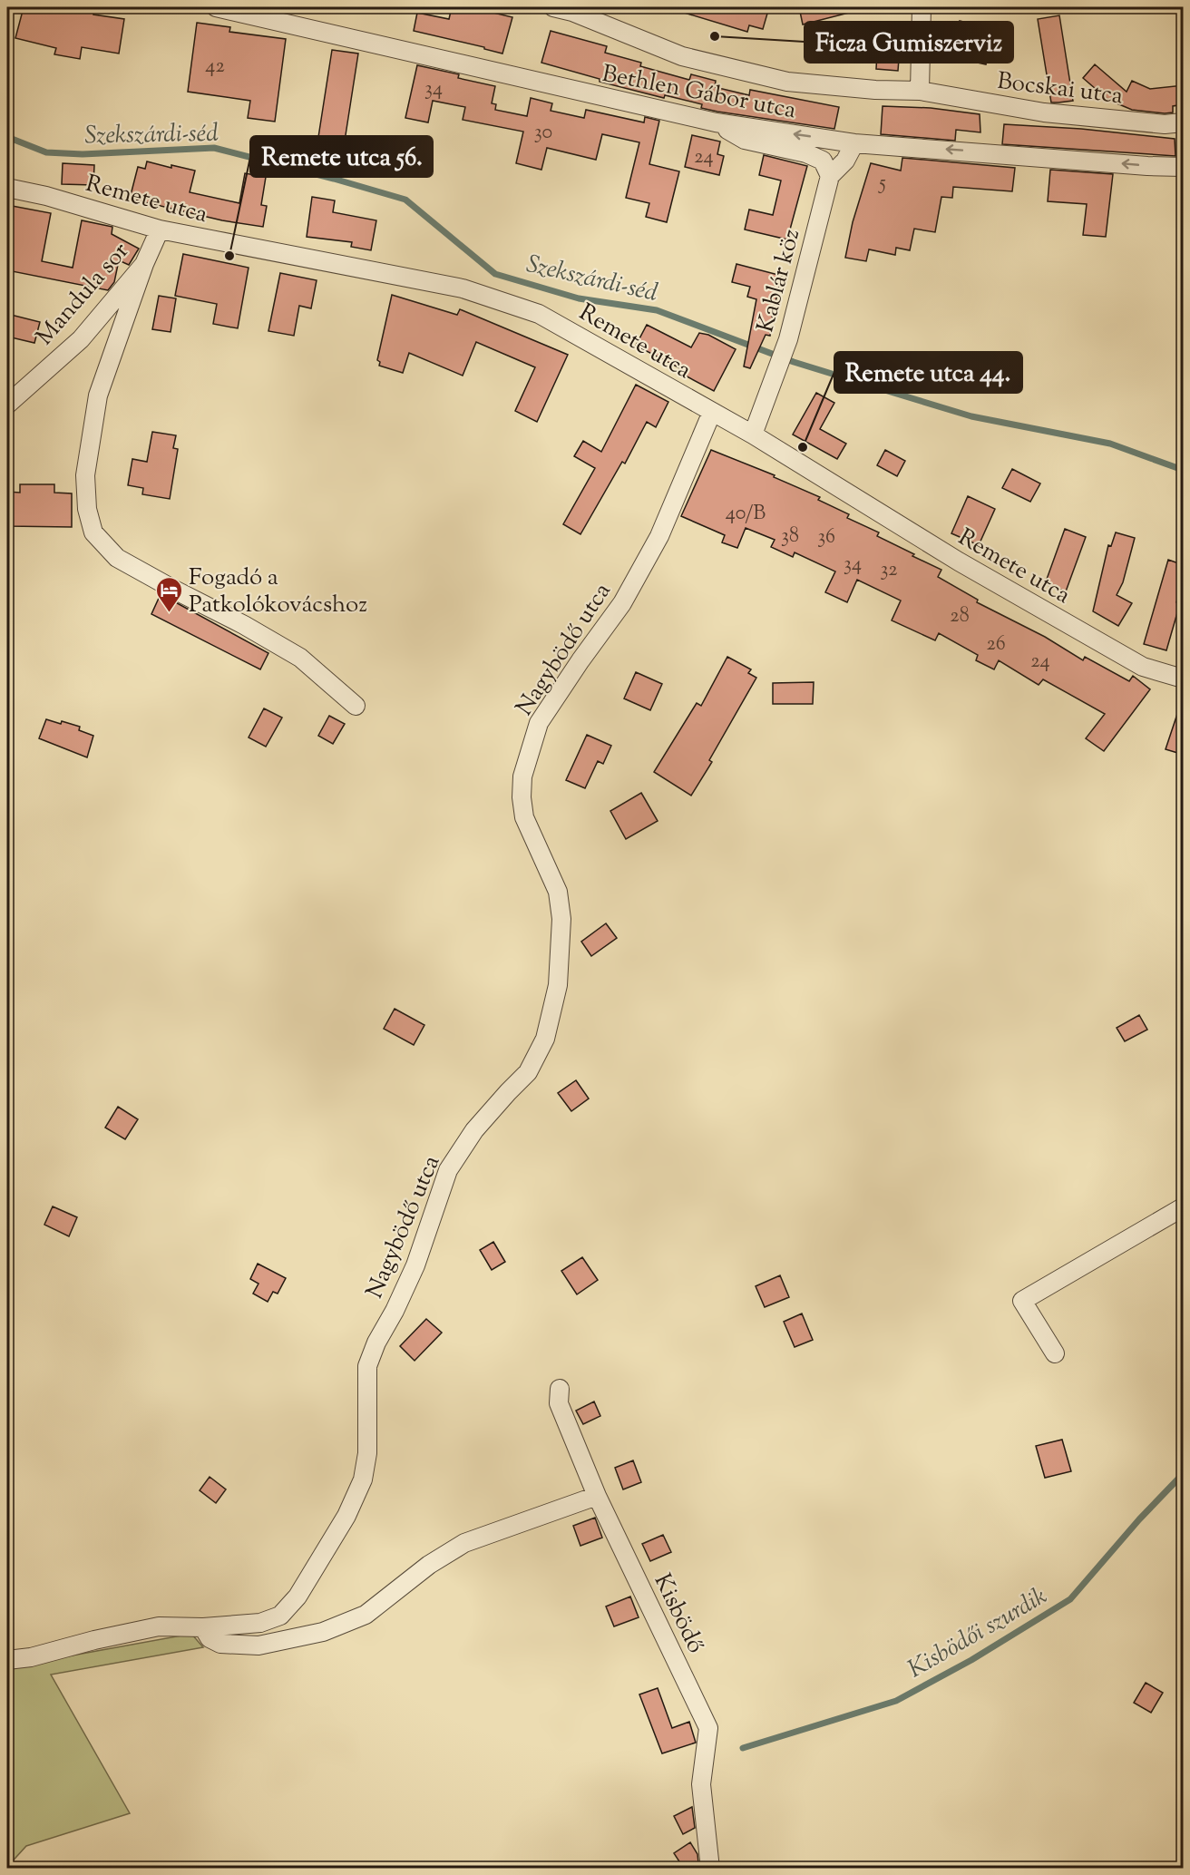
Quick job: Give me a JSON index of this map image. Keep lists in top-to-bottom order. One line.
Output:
{"streets":{"street":["Bocskai utca","Bethlen Gábor utca","Remete utca","Kablár köz","Mandula sor","Nagybödő utca","Kisbödő"]},"crossings":[["Bethlen Gábor utca","Kablár köz"],["Remete utca","Kablár köz"],["Remete utca","Mandula sor"],["Remete utca","Nagybödő utca"]],"one_way":["Bethlen Gábor utca"],"water":["Szekszárdi-séd","Kisbödői szurdik"],"places":{"other":["Ficza Gumiszerviz","Remete utca 56.","Remete utca 44."],"hotel":["Fogadó a Patkolókovácshoz"]},"house_numbers":["42","34","30","24","5","40/B","38","36","34","32","28","26","24"]}
